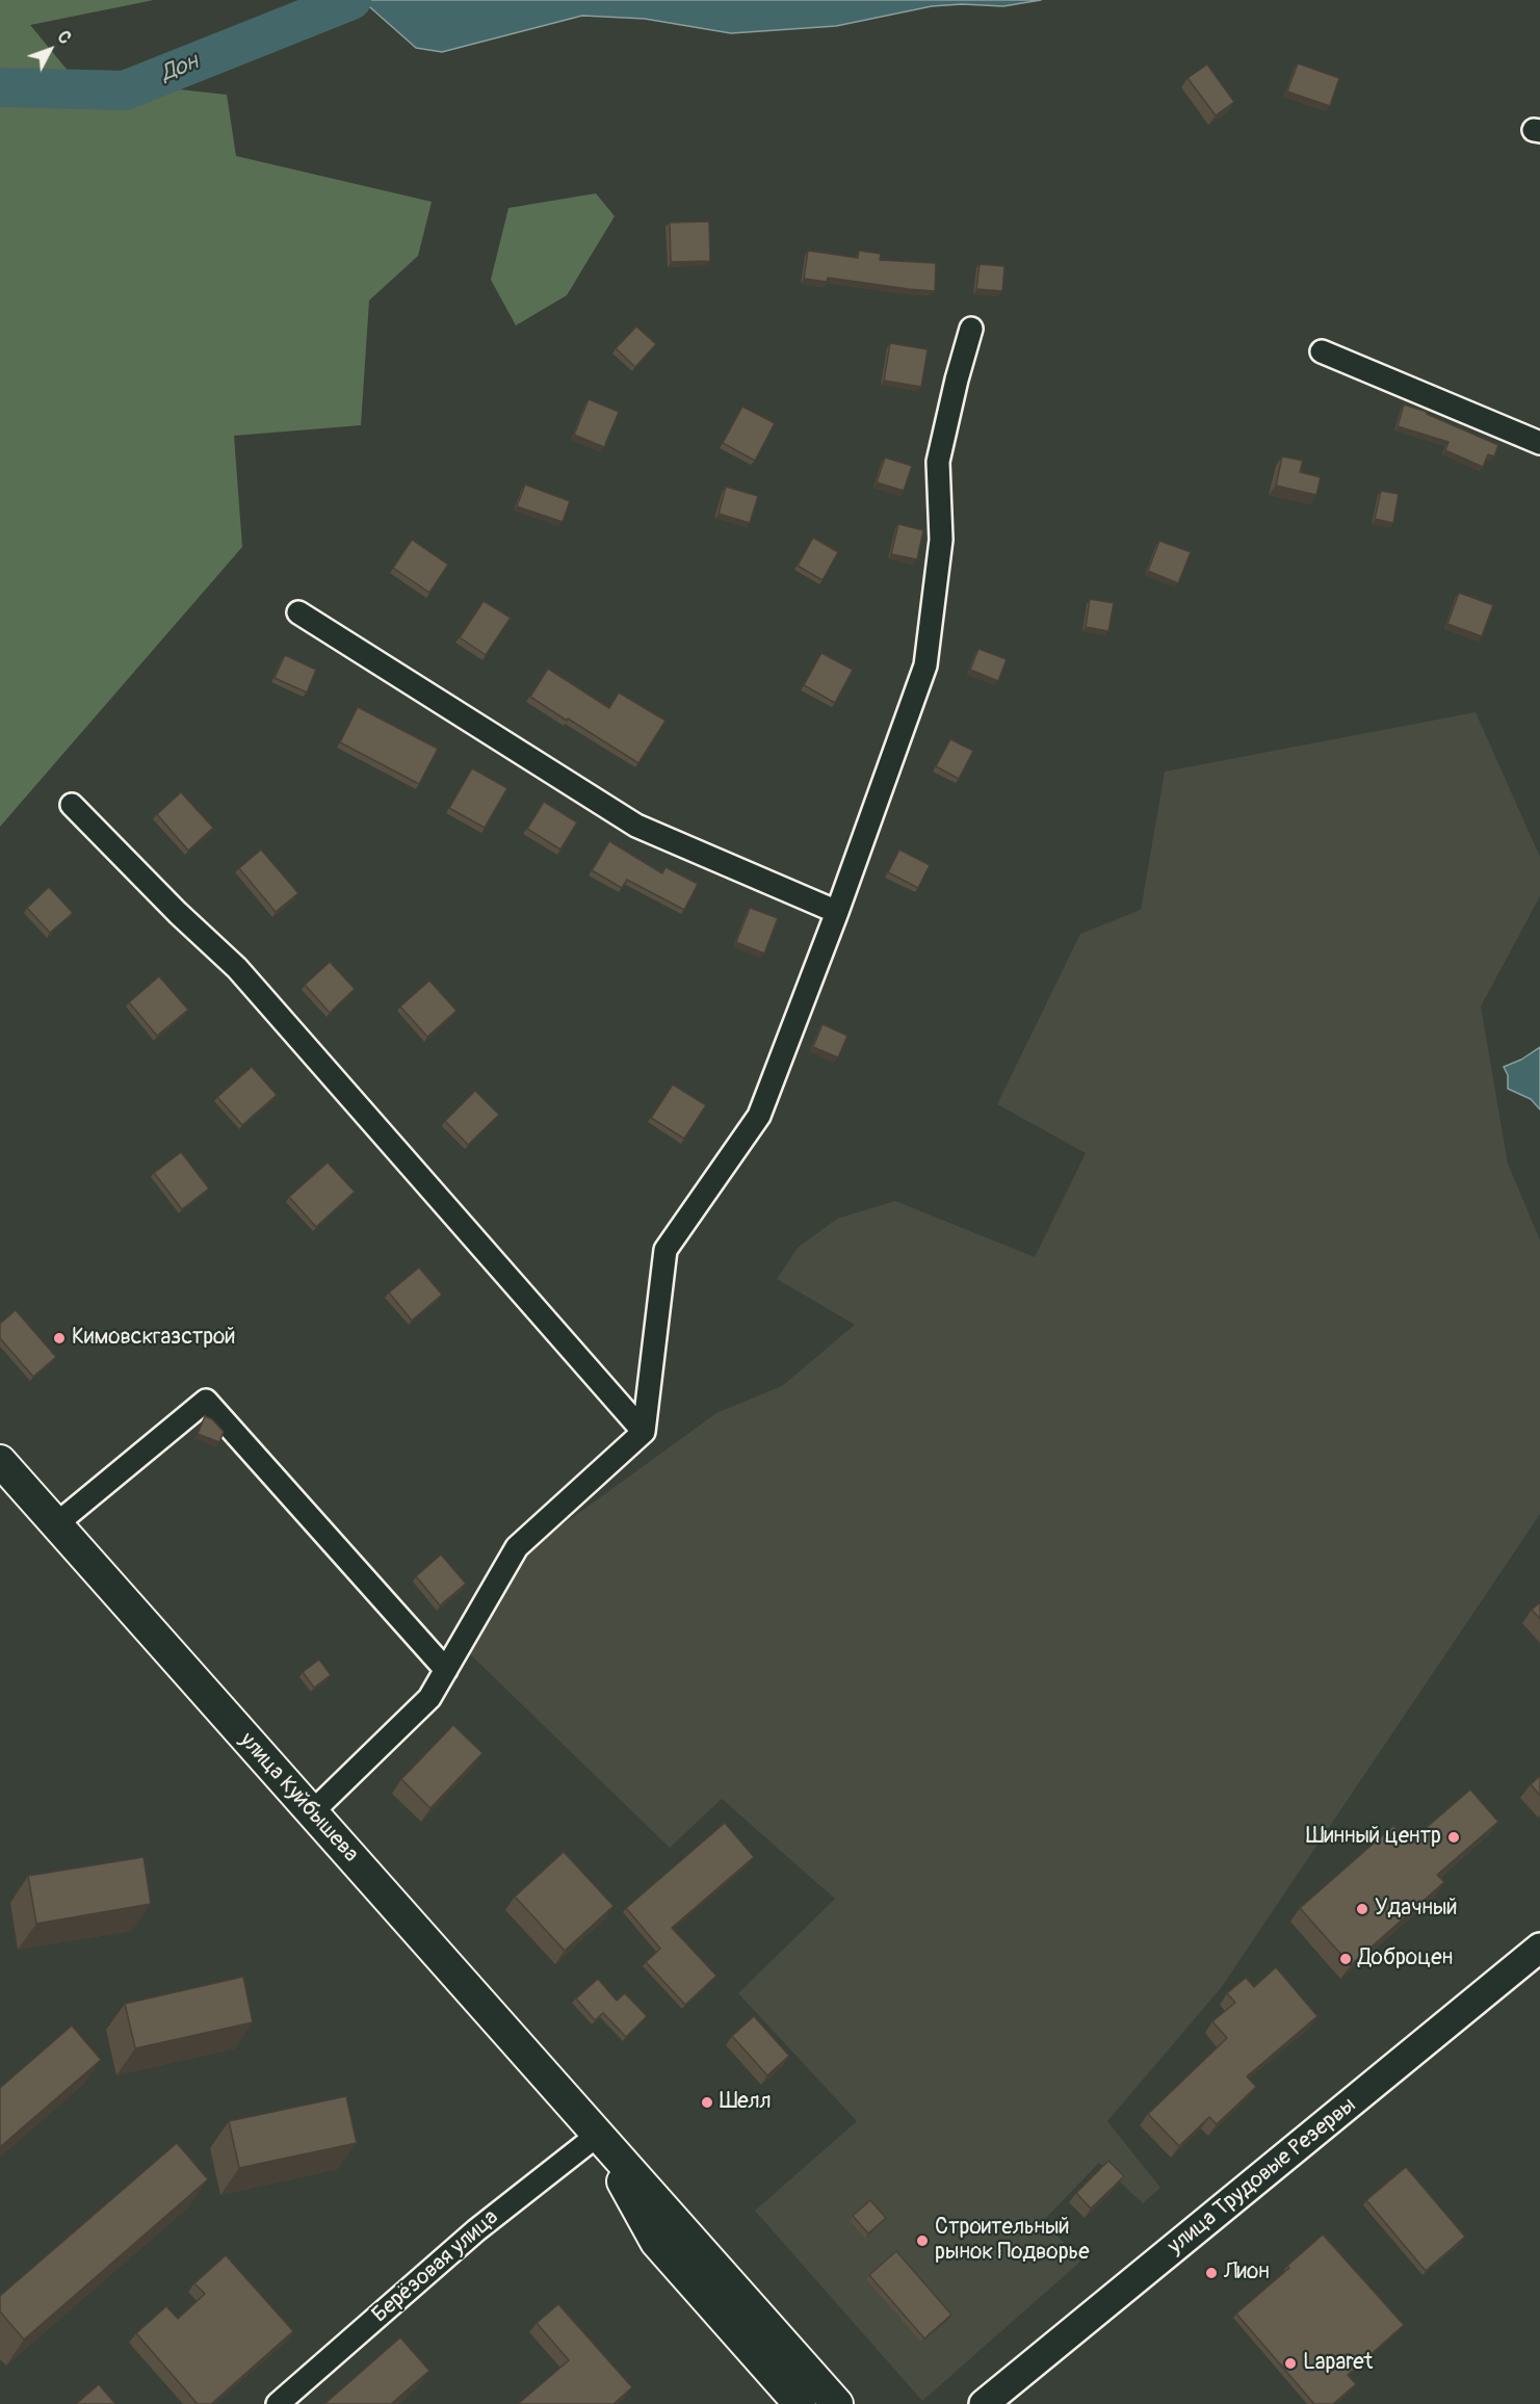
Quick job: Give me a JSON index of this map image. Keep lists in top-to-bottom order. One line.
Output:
{"streets":{"main road":["улица Куйбышева"],"street":["улица Трудовые Резервы","Берёзовая улица"]},"crossings":[["улица Куйбышева","Берёзовая улица"]],"water":["Дон"],"places":["Кимовскгазстрой","Шинный центр","Удачный","Доброцен","Шелл","Строительный рынок Подворье","Лион","Laparet"],"north":"top right"}
